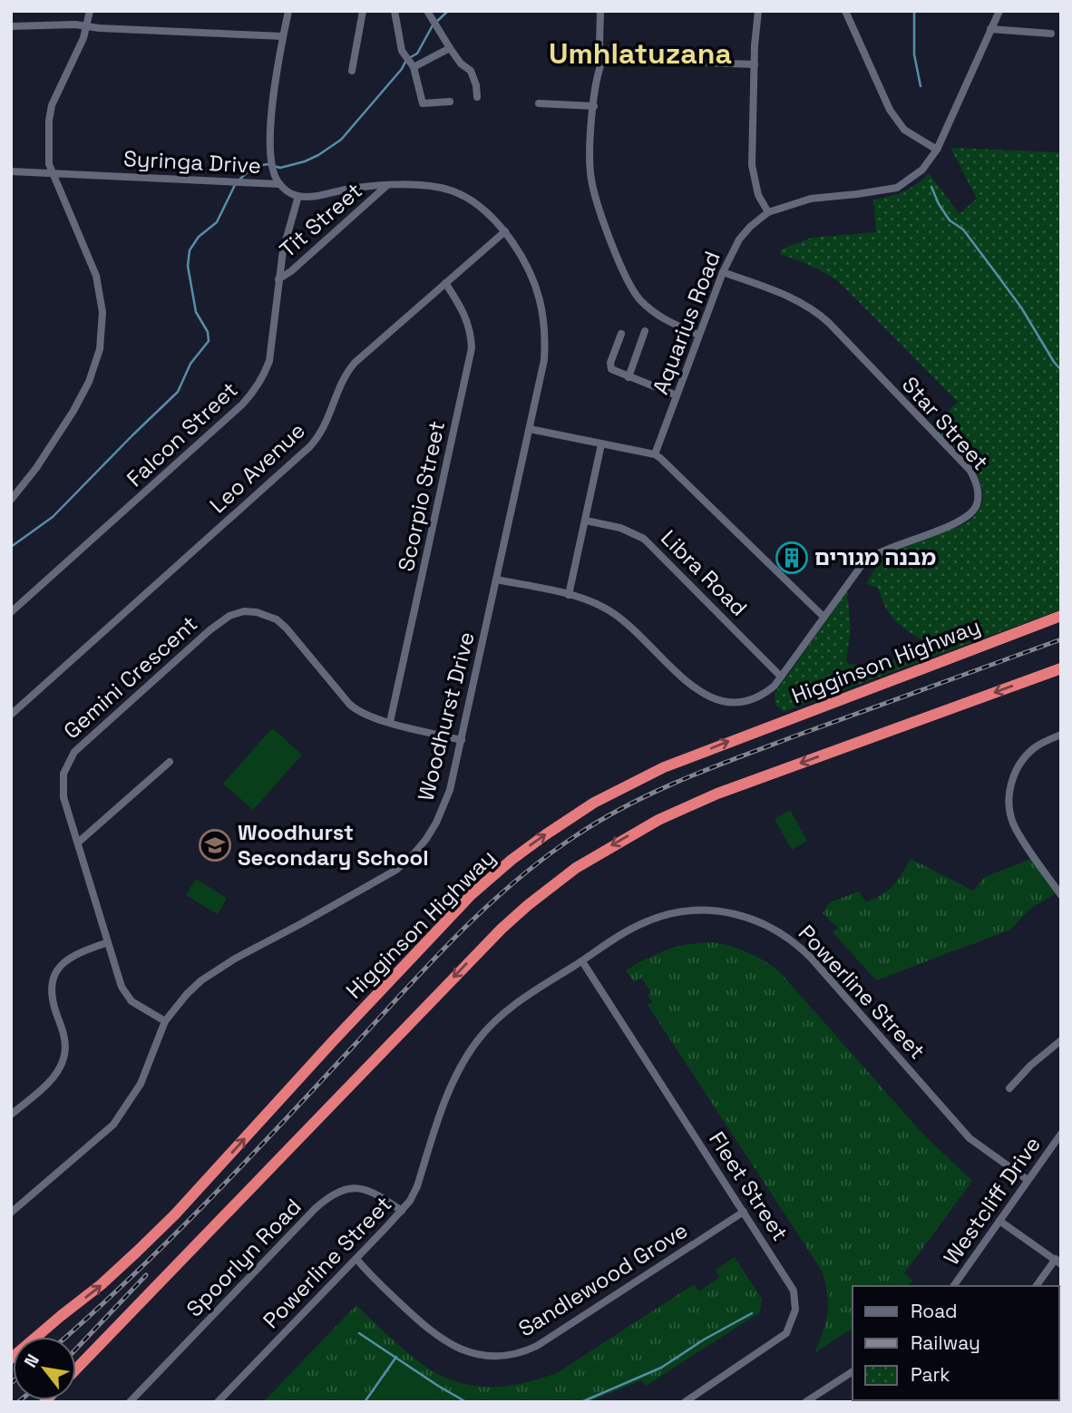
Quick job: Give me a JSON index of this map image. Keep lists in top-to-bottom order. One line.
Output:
{"streets":{"highway":["Higginson Highway"],"street":["Syringa Drive","Tit Street","Aquarius Road","Star Street","Falcon Street","Leo Avenue","Scorpio Street","Libra Road","Gemini Crescent","Woodhurst Drive","Powerline Street","Fleet Street","Westcliff Drive","Spoorlyn Road","Sandlewood Grove"]},"crossings":[["Syringa Drive","Falcon Street"],["Tit Street","Falcon Street"],["Aquarius Road","Star Street"],["Star Street","Libra Road"],["Star Street","Woodhurst Drive"],["Leo Avenue","Scorpio Street"],["Leo Avenue","Woodhurst Drive"],["Scorpio Street","Gemini Crescent"],["Gemini Crescent","Woodhurst Drive"],["Powerline Street","Fleet Street"],["Powerline Street","Westcliff Drive"],["Powerline Street","Spoorlyn Road"],["Powerline Street","Sandlewood Grove"],["Fleet Street","Sandlewood Grove"]],"districts":["Umhlatuzana"],"places":{"building":["מבנה מגורים"],"school or university":["Woodhurst Secondary School"]},"legend":["Road","Railway","Park"],"north":"top left"}
